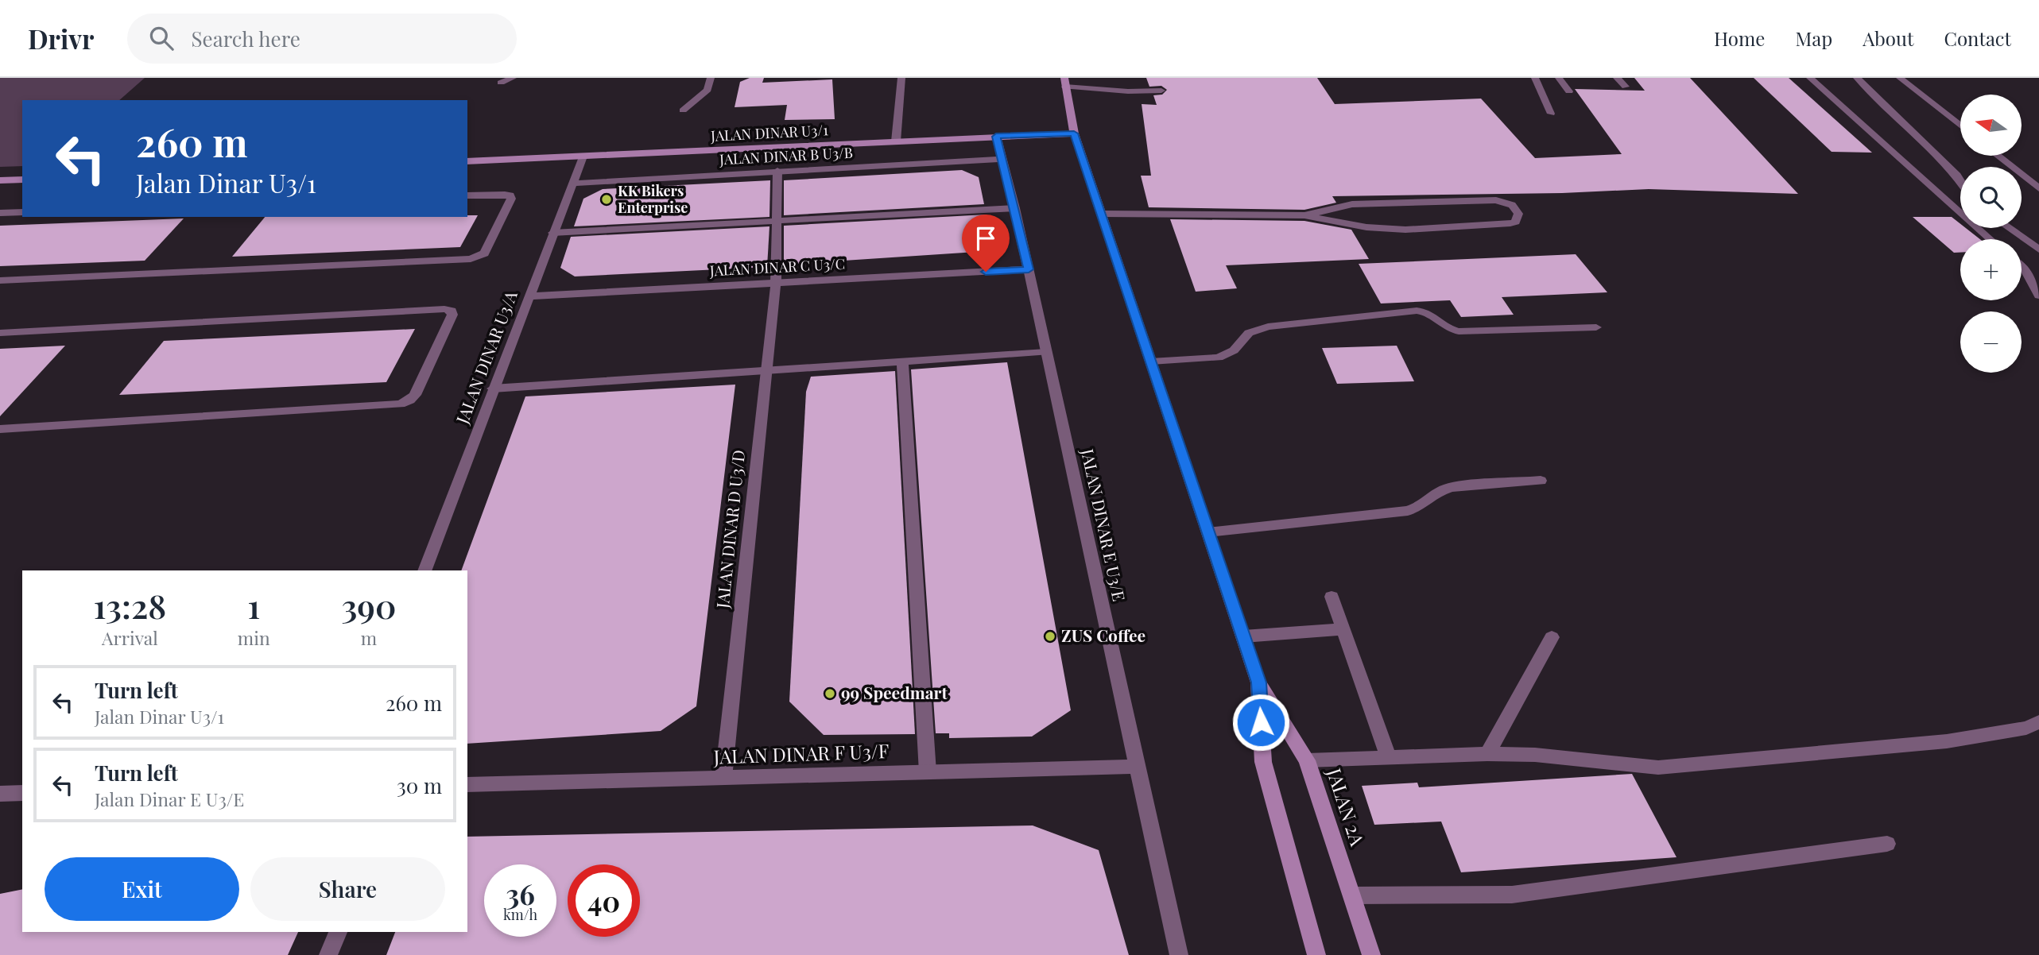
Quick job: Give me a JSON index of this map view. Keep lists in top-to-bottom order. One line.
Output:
{"streets":{"street":["JALAN DINAR U3/1","JALAN DINAR B U3/B","JALAN DINAR C U3/C","JALAN DINAR U3/A","JALAN DINAR E U3/E","JALAN DINAR D U3/D","JALAN DINAR F U3/F","JALAN 2A"]},"crossings":[["JALAN DINAR U3/1","JALAN DINAR U3/A"],["JALAN DINAR U3/1","JALAN DINAR E U3/E"],["JALAN DINAR B U3/B","JALAN DINAR U3/A"],["JALAN DINAR B U3/B","JALAN DINAR E U3/E"],["JALAN DINAR B U3/B","JALAN DINAR D U3/D"],["JALAN DINAR C U3/C","JALAN DINAR U3/A"],["JALAN DINAR C U3/C","JALAN DINAR E U3/E"],["JALAN DINAR C U3/C","JALAN DINAR D U3/D"],["JALAN DINAR E U3/E","JALAN DINAR F U3/F"],["JALAN DINAR D U3/D","JALAN DINAR F U3/F"]],"places":["KK Bikers Enterprise","ZUS Coffee","99 Speedmart"],"north":"left","page":{"header":"Drivr","search":"Search here","nav":["Home","Map","About","Contact"],"map_buttons":["+","−"],"turn":["260 m","Jalan Dinar U3/1"],"eta":["13:28","Arrival","1","min","390","m"],"list":[{"name":"Turn left","note":"Jalan Dinar U3/1","value":"260 m"},{"name":"Turn left","note":"Jalan Dinar E U3/E","value":"30 m"}],"buttons":["Exit","Share"],"speed":"36 km/h","limit":"40"}}
